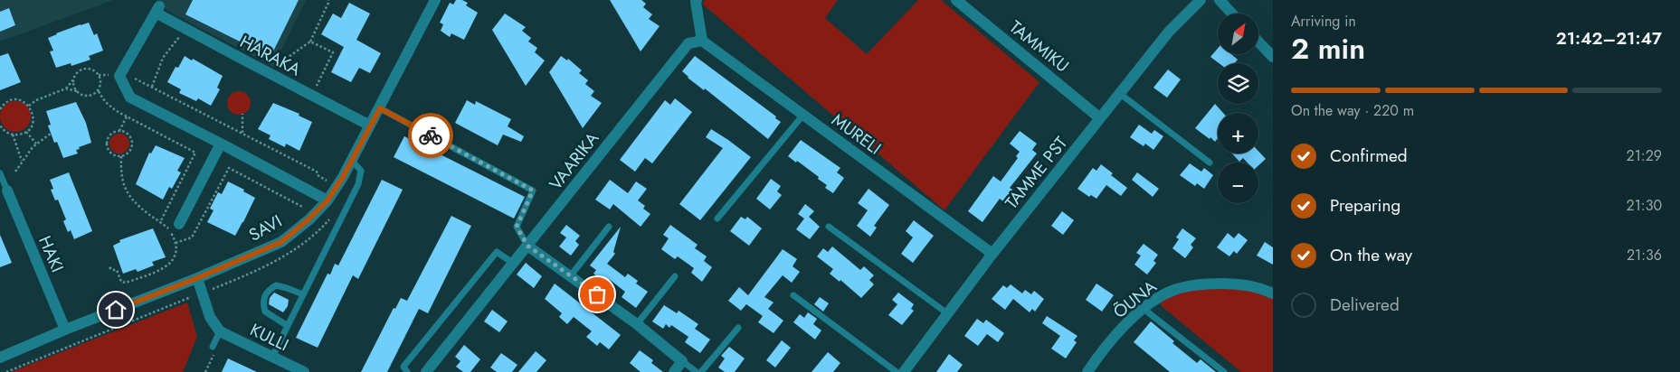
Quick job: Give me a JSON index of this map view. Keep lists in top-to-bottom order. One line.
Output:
{"streets":{"street":["TAMMIKU","HARAKA","MURELI","VAARIKA","TAMME PST","SAVI","HAKI","ÕUNA","KULLI"]},"crossings":[["TAMMIKU","TAMME PST"],["HARAKA","SAVI"],["MURELI","VAARIKA"],["MURELI","TAMME PST"],["SAVI","HAKI"]],"north":"top right","page":{"heading":["2 min","Arriving in","21:42–21:47"],"map_buttons":["+","−"],"bar":"On the way · 220 m","list":[["Confirmed","21:29"],["Preparing","21:30"],["On the way","21:36"],"Delivered"]}}
